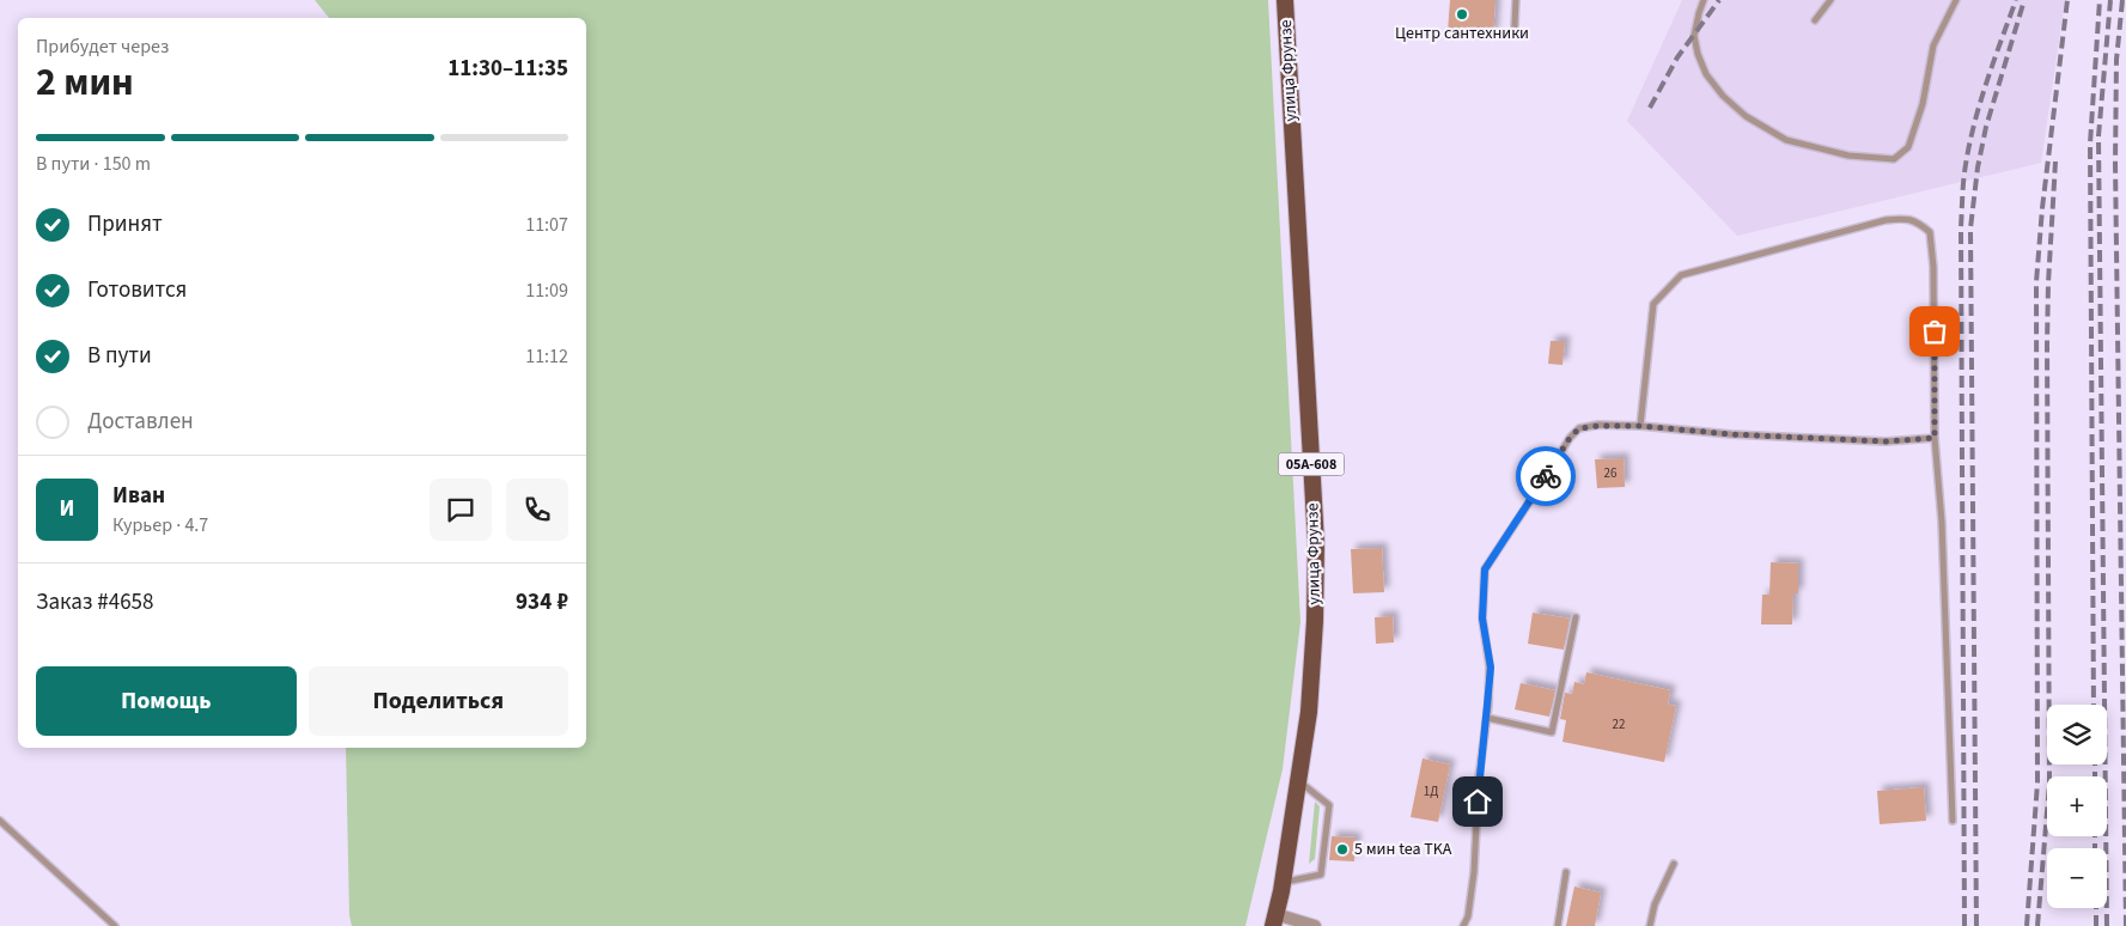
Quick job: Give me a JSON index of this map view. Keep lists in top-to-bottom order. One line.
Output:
{"streets":{"main road":["улица Фрунзе","05А-608"]},"places":["Центр сантехники","5 мин tea TKA"],"house_numbers":["26","22","1Д"],"page":{"heading":["2 мин","Прибудет через","11:30–11:35"],"panel":["Иван","Курьер · 4.7","Заказ #4658","934 ₽"],"bar":"В пути · 150 m","list":[["Принят","11:07"],["Готовится","11:09"],["В пути","11:12"],"Доставлен"],"round":"И","buttons":["Помощь","Поделиться"],"map_buttons":["+","−"]}}
